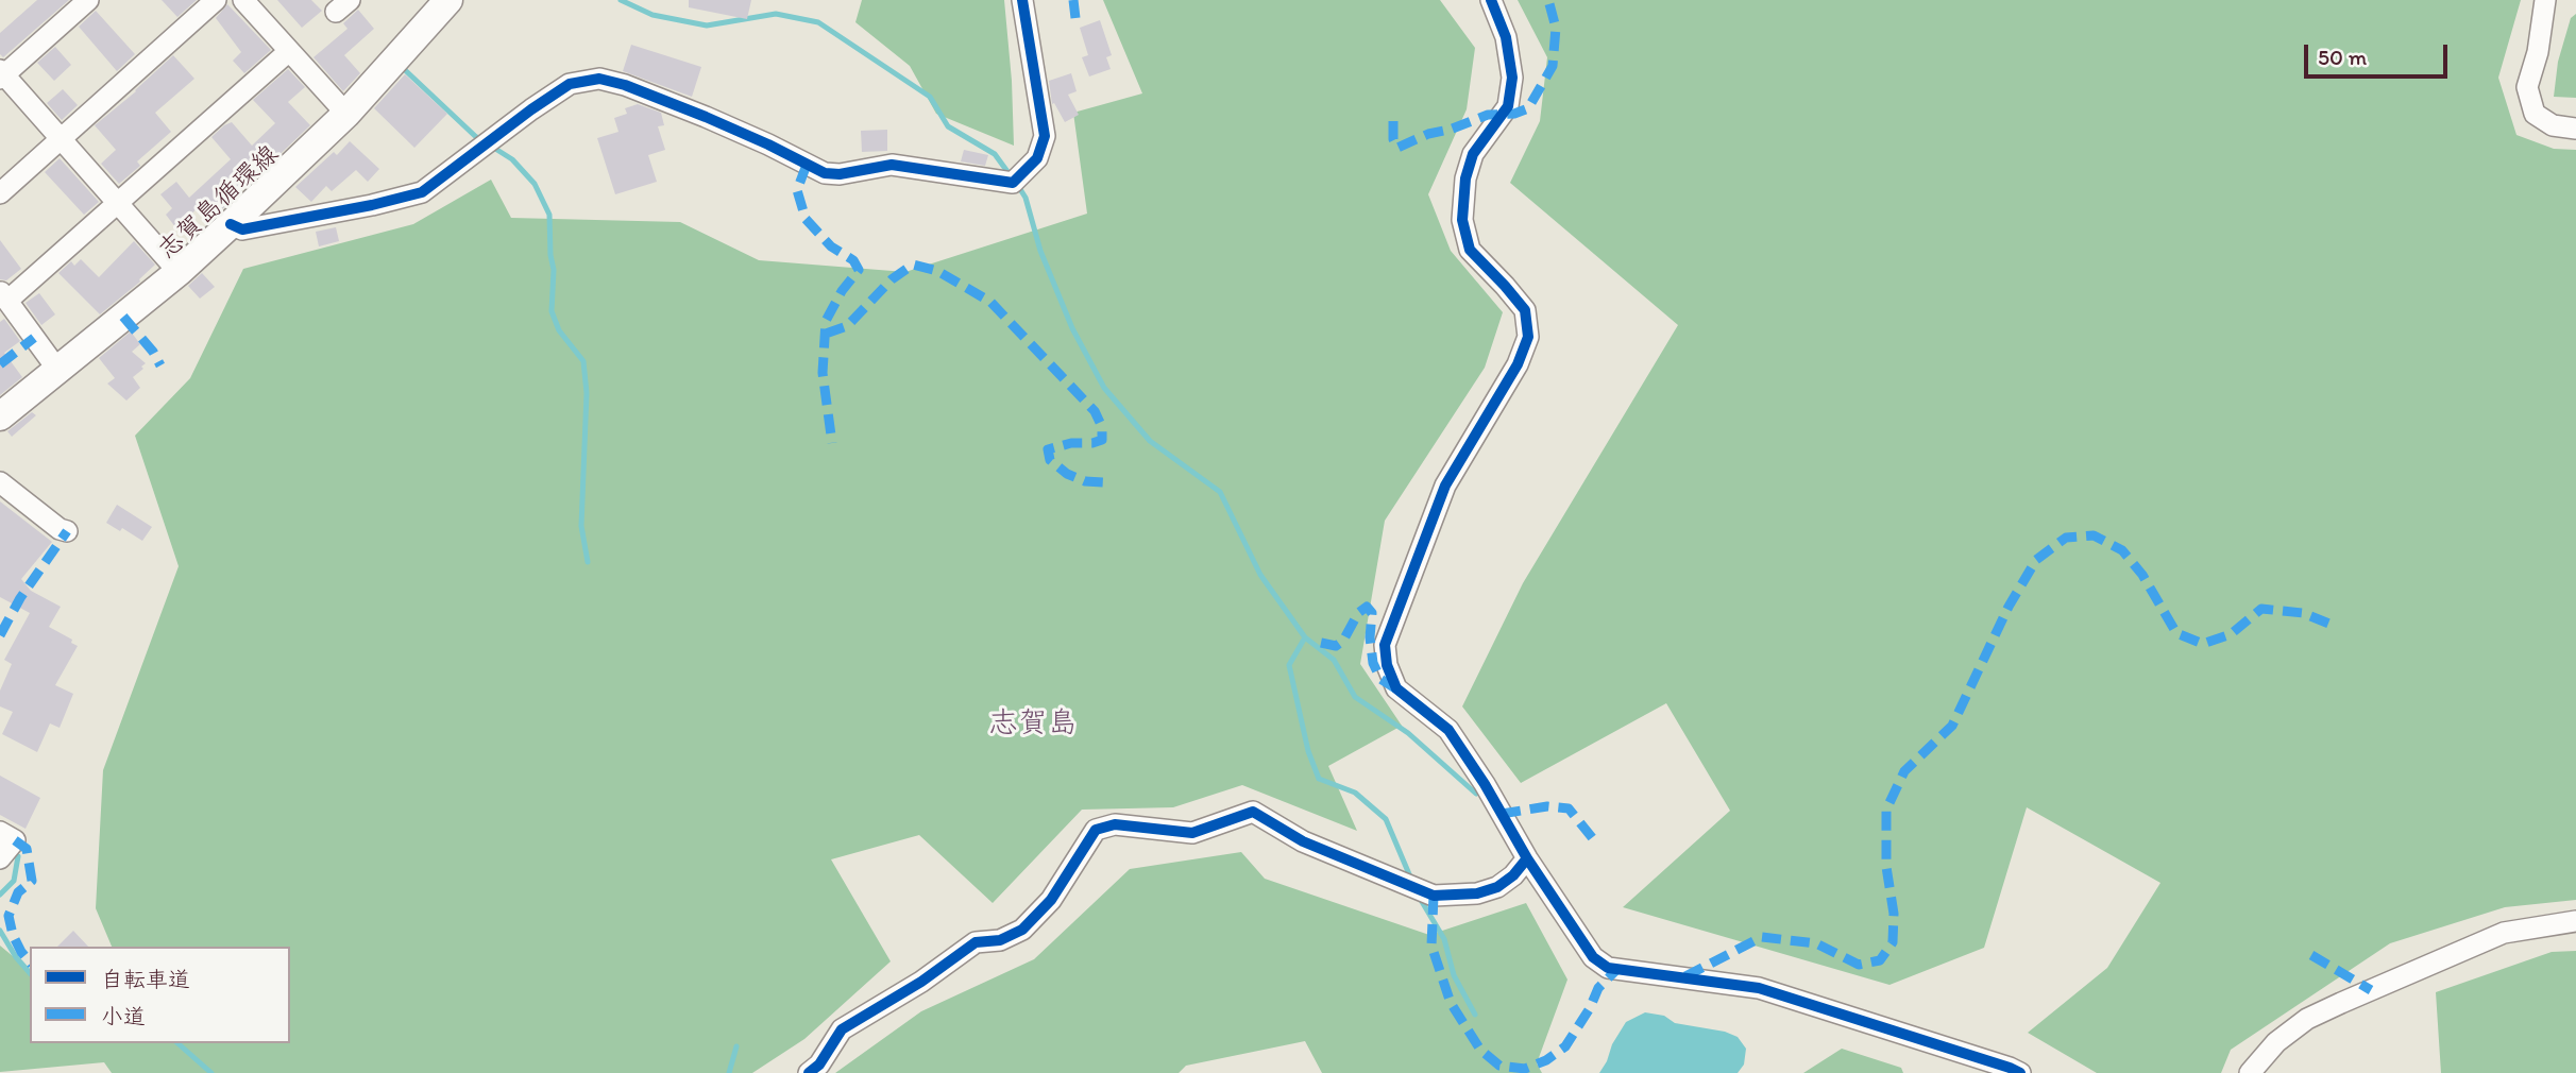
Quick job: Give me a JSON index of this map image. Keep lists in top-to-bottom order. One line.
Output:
{"streets":{"main road":["志賀島循環線"]},"districts":["志賀島"],"legend":["自転車道","小道"],"scale_bar":"50 m"}
